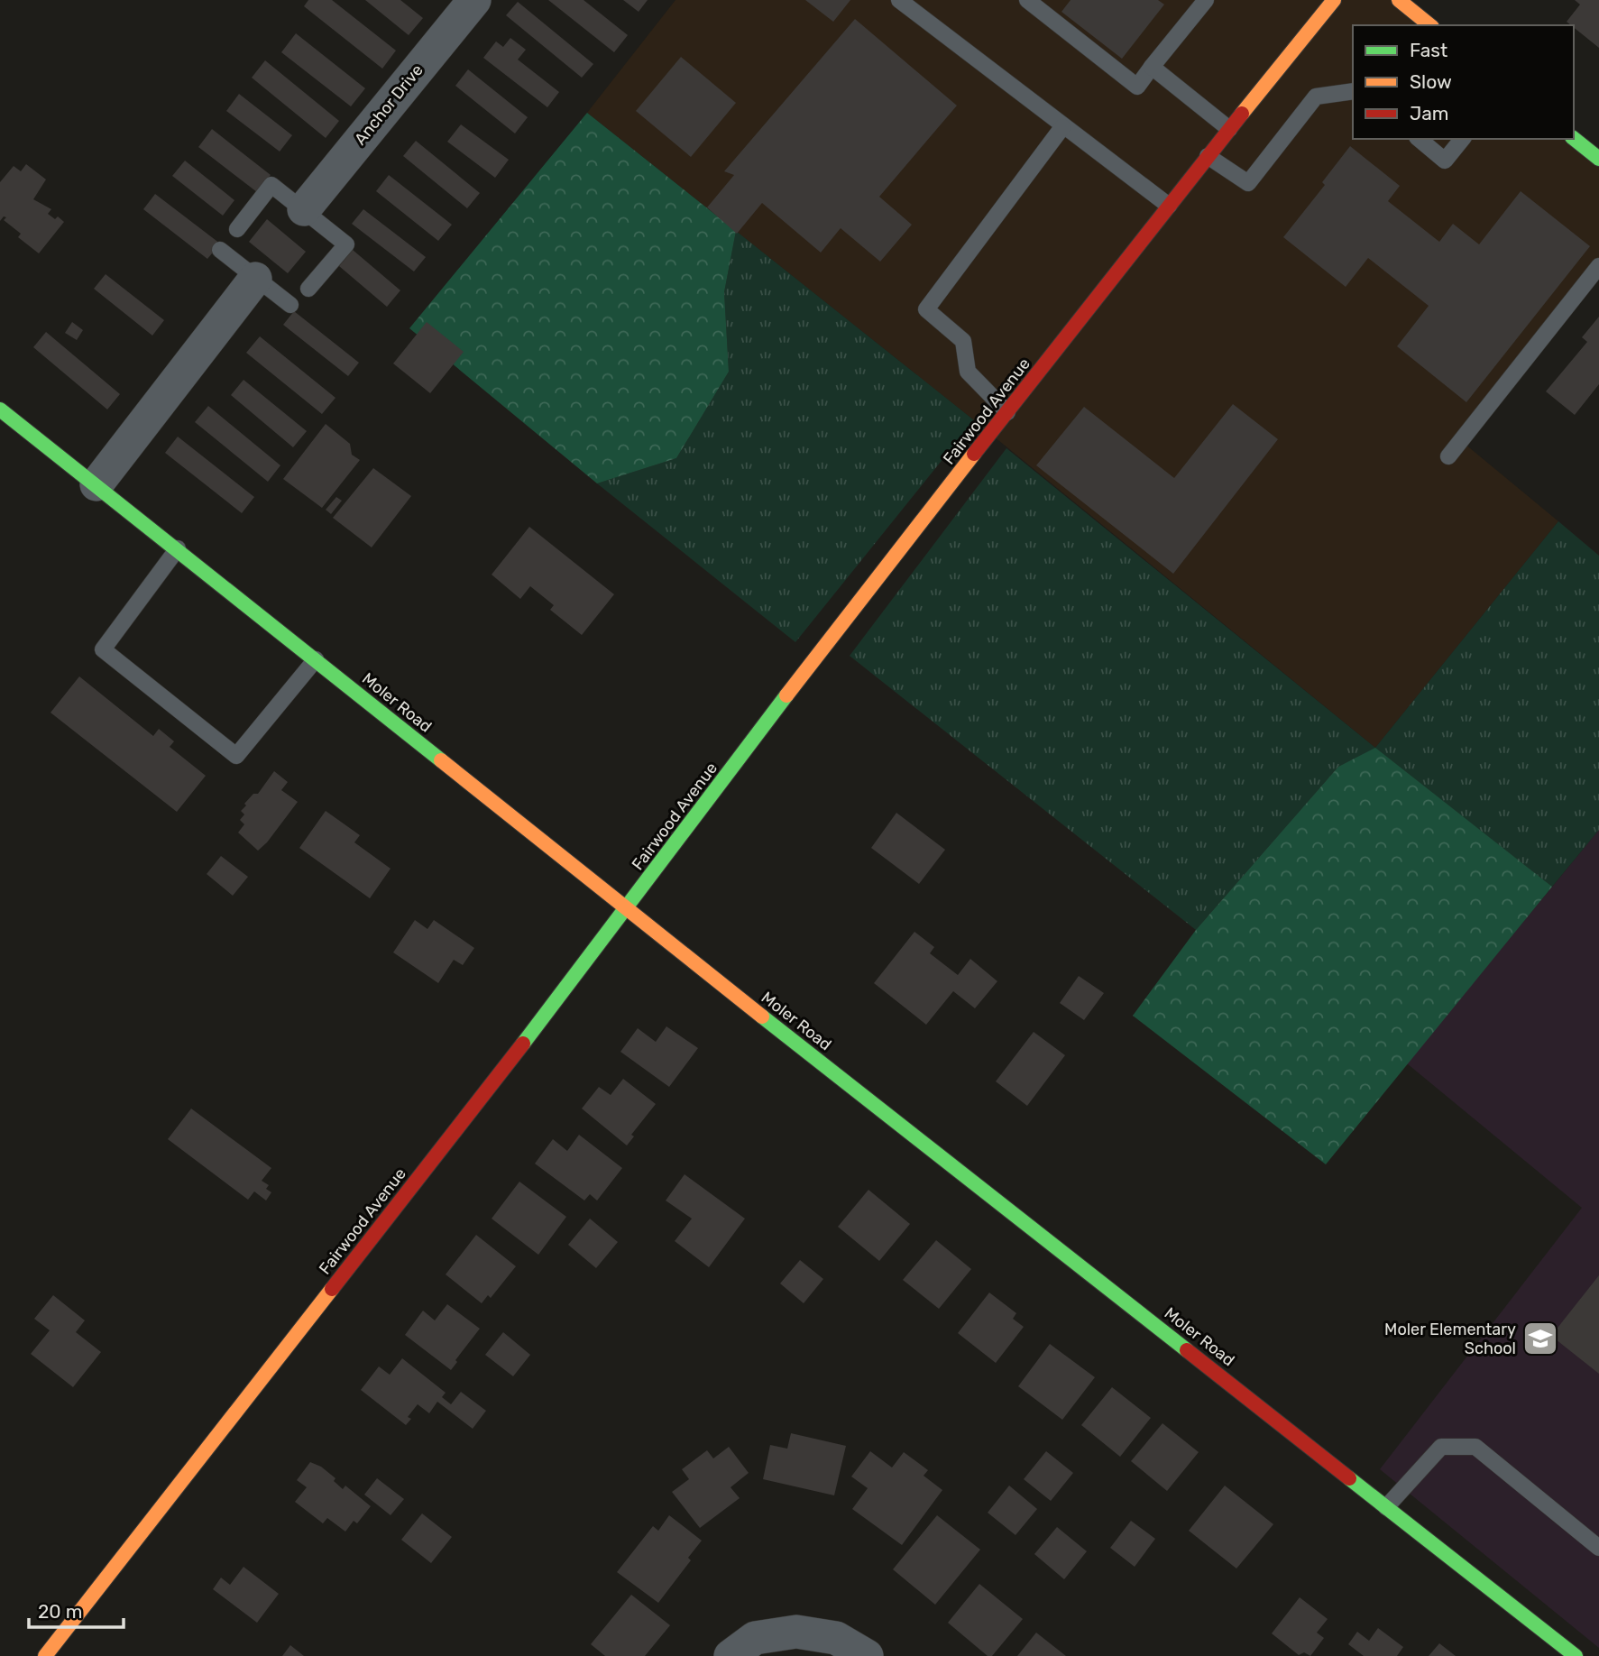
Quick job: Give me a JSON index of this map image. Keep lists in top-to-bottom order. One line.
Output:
{"streets":{"street":["Anchor Drive","Fairwood Avenue","Moler Road"]},"crossings":[["Fairwood Avenue","Moler Road"]],"places":{"school or university":["Moler Elementary School"]},"legend":["Fast","Slow","Jam"],"scale_bar":"20 m"}
